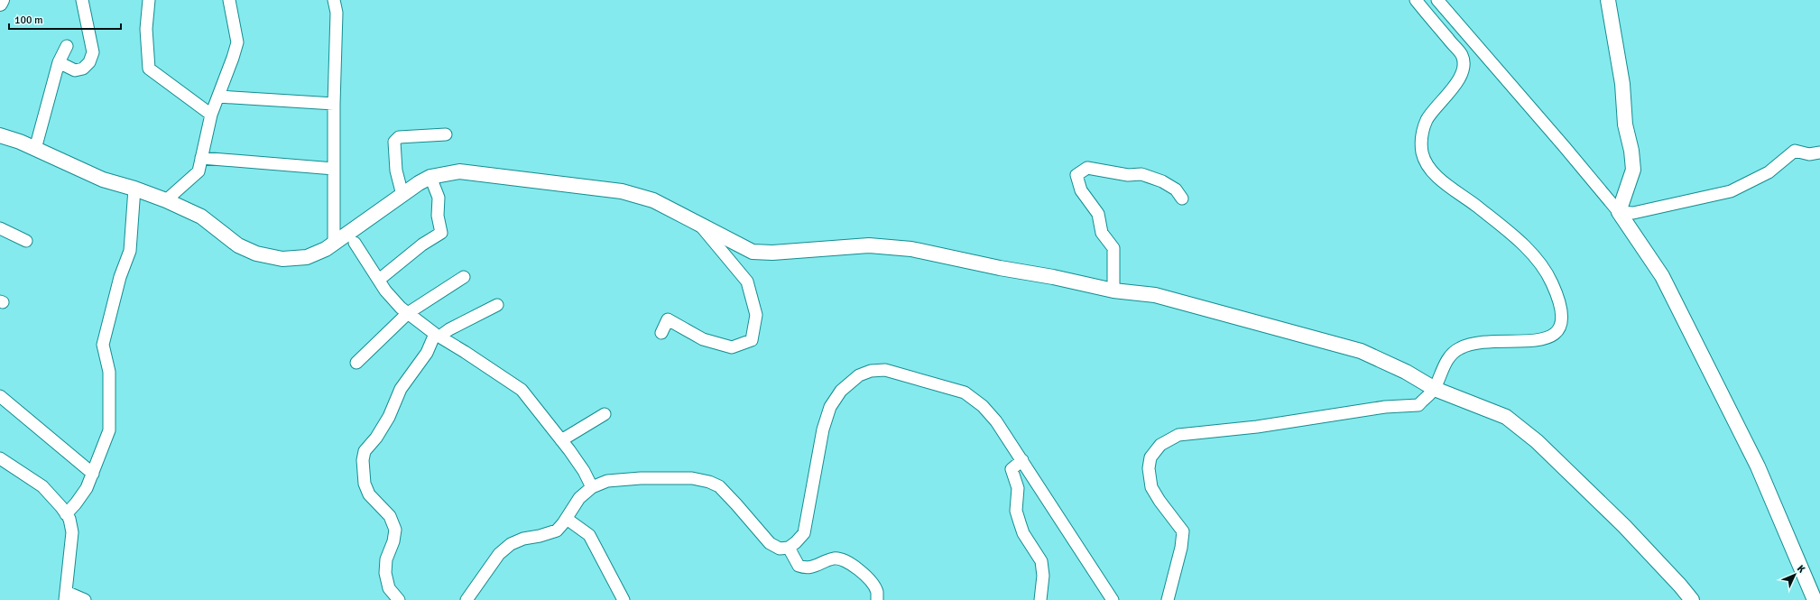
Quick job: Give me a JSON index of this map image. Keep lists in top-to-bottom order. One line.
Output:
{"scale_bar":"100 m","north":"top right"}
